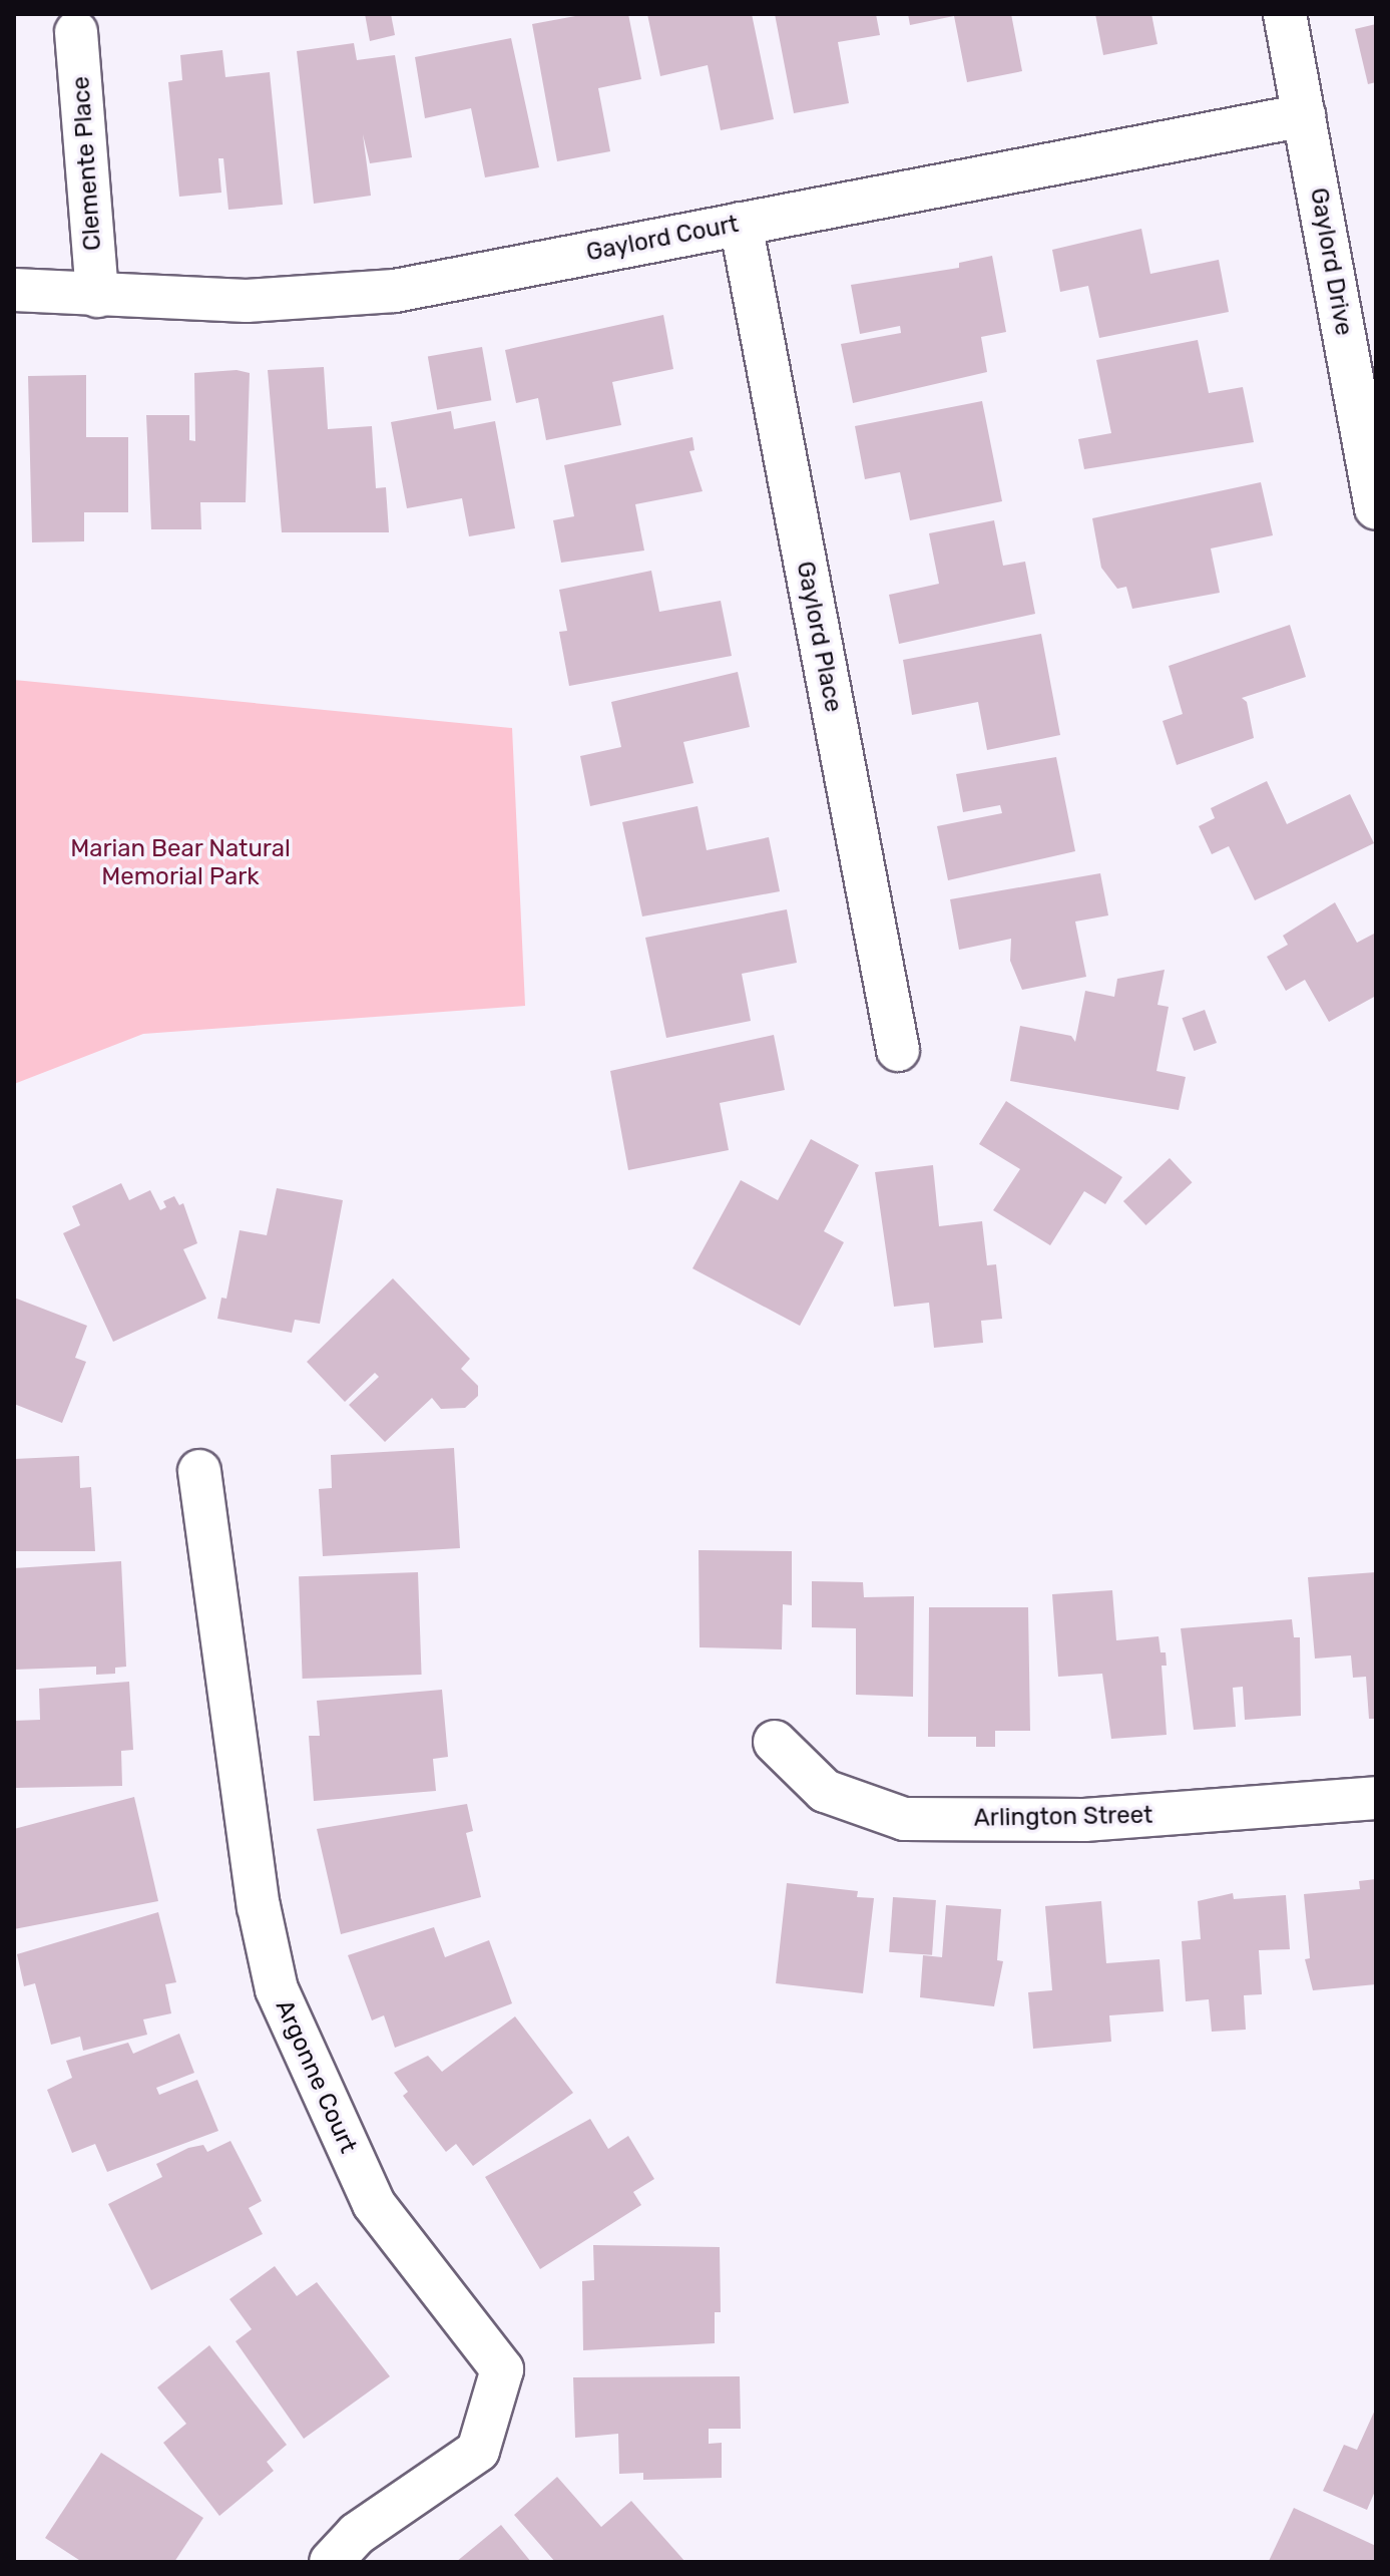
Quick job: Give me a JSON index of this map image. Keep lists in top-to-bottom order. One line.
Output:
{"streets":{"street":["Clemente Place","Gaylord Court","Gaylord Drive","Gaylord Place","Arlington Street","Argonne Court"]},"crossings":[["Clemente Place","Gaylord Court"],["Gaylord Court","Gaylord Drive"],["Gaylord Court","Gaylord Place"]],"parks":["Marian Bear Natural Memorial Park"]}
